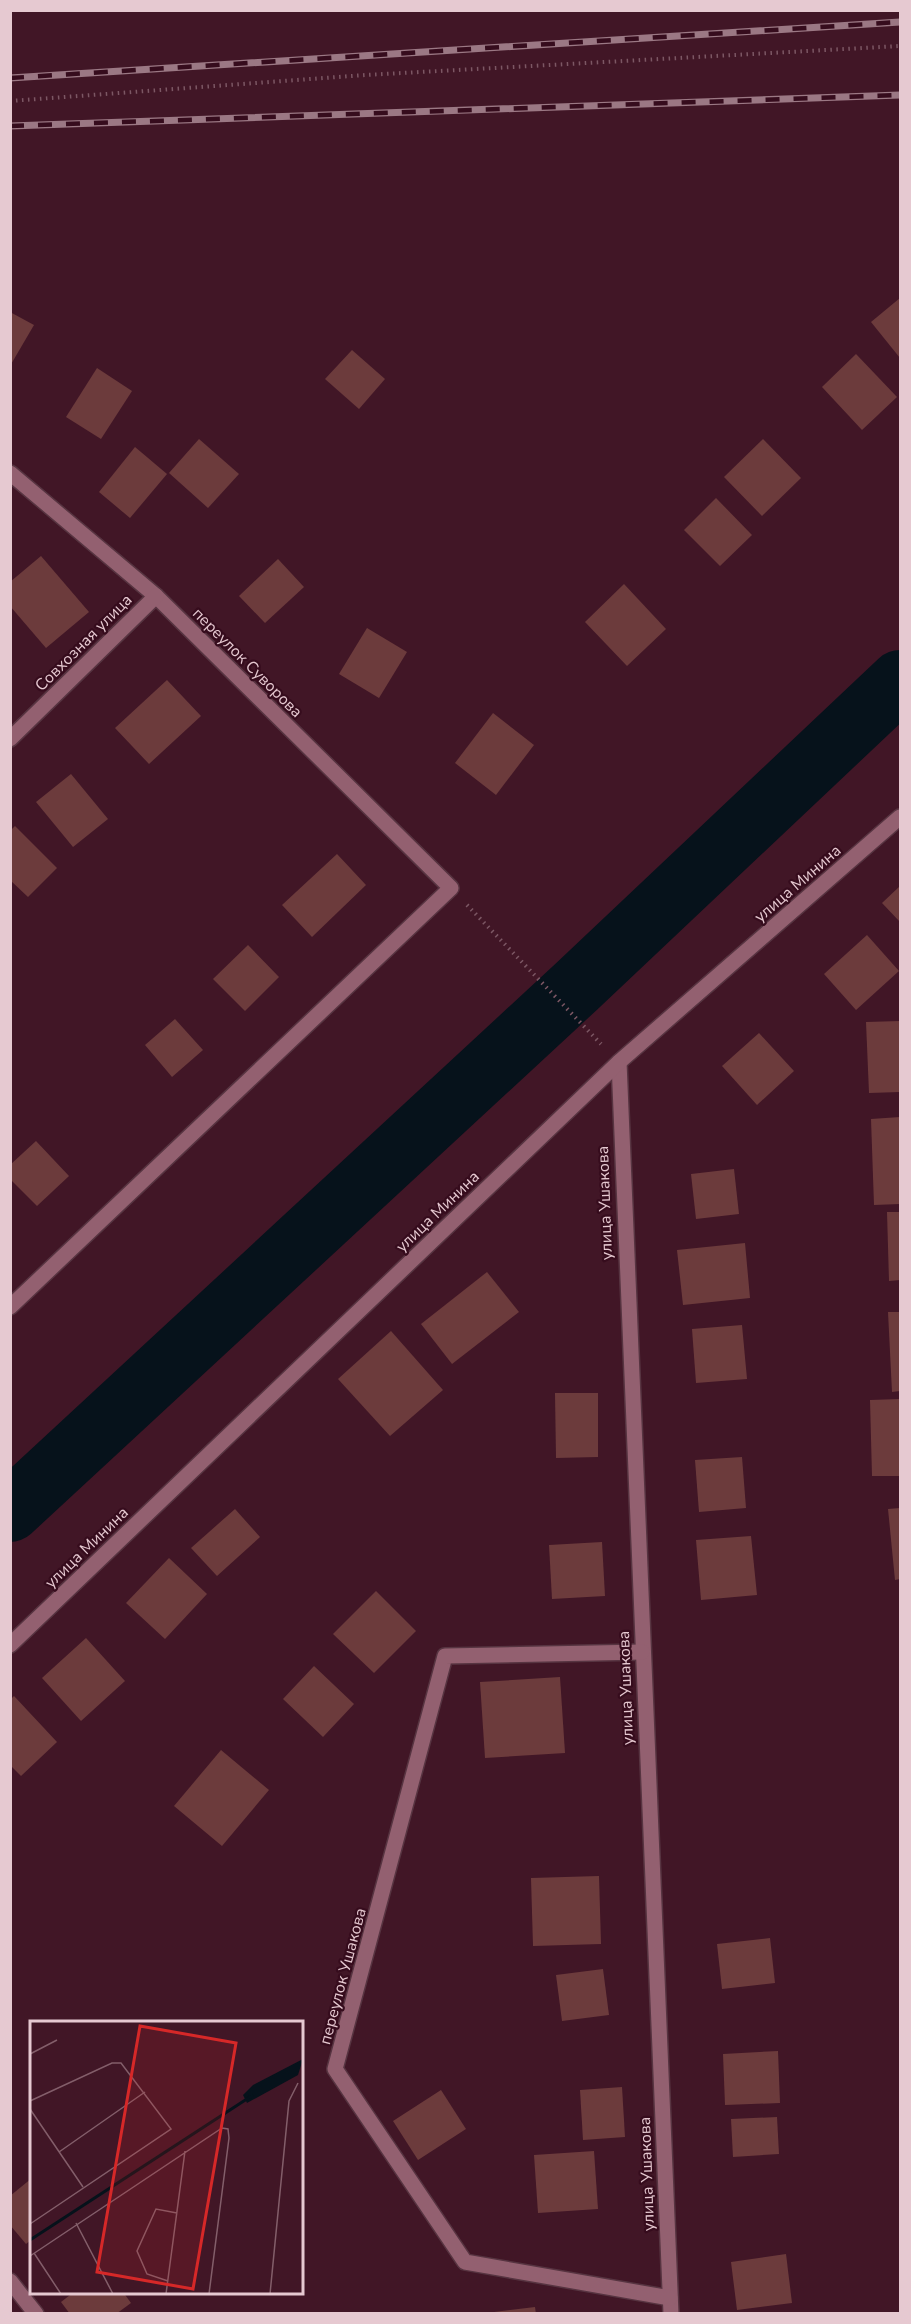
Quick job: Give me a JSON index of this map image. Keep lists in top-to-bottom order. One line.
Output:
{"streets":{"street":["Совхозная улица","переулок Суворова","улица Минина","улица Ушакова","переулок Ушакова"]},"crossings":[["Совхозная улица","переулок Суворова"],["улица Минина","улица Ушакова"],["улица Ушакова","переулок Ушакова"]]}
